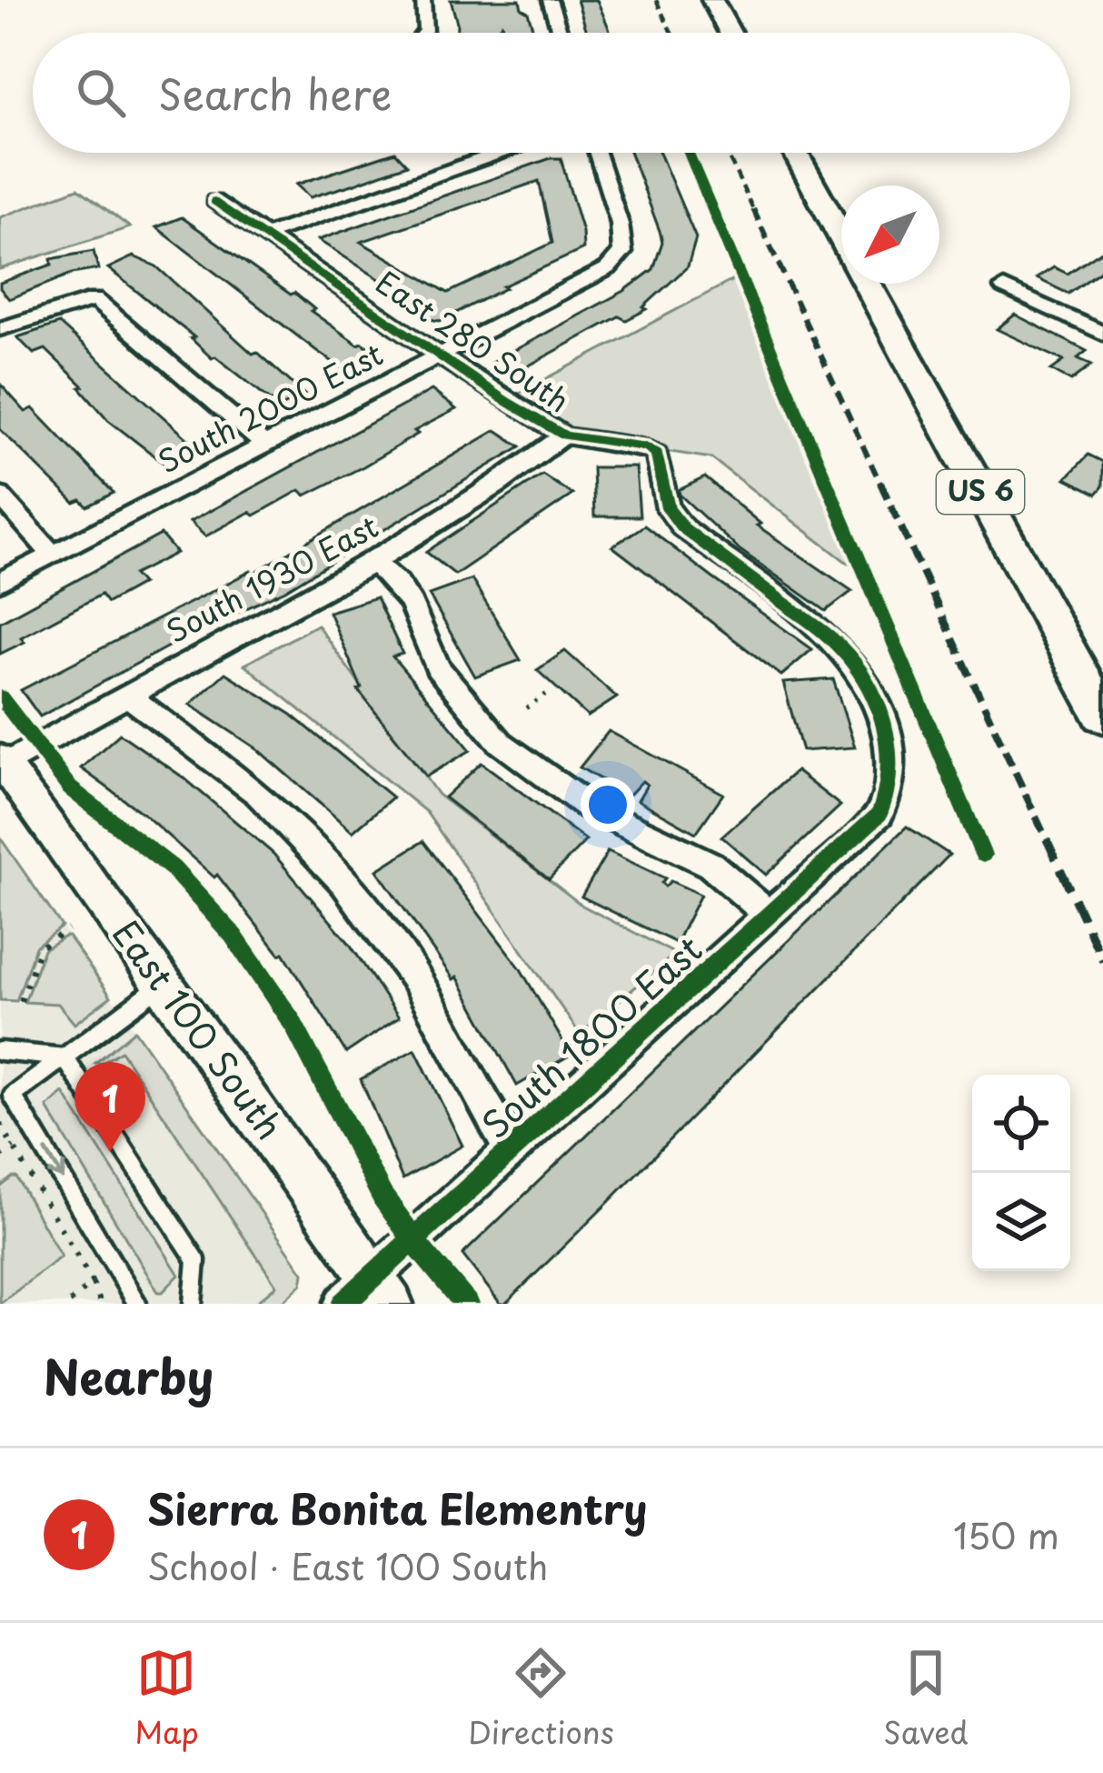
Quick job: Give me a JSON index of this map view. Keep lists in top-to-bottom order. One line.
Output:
{"streets":{"highway":["US 6"],"street":["East 280 South","South 2000 East","South 1930 East","East 100 South","South 1800 East"]},"crossings":[["East 280 South","South 2000 East"],["East 280 South","South 1930 East"],["East 280 South","South 1800 East"],["South 1930 East","East 100 South"],["East 100 South","South 1800 East"]],"north":"bottom left","page":{"search":"Search here","pins":"1","heading":"Nearby","list":[{"mark":"1","name":"Sierra Bonita Elementry","note":"School · East 100 South","value":"150 m"}],"nav":["Map","Directions","Saved"]}}
